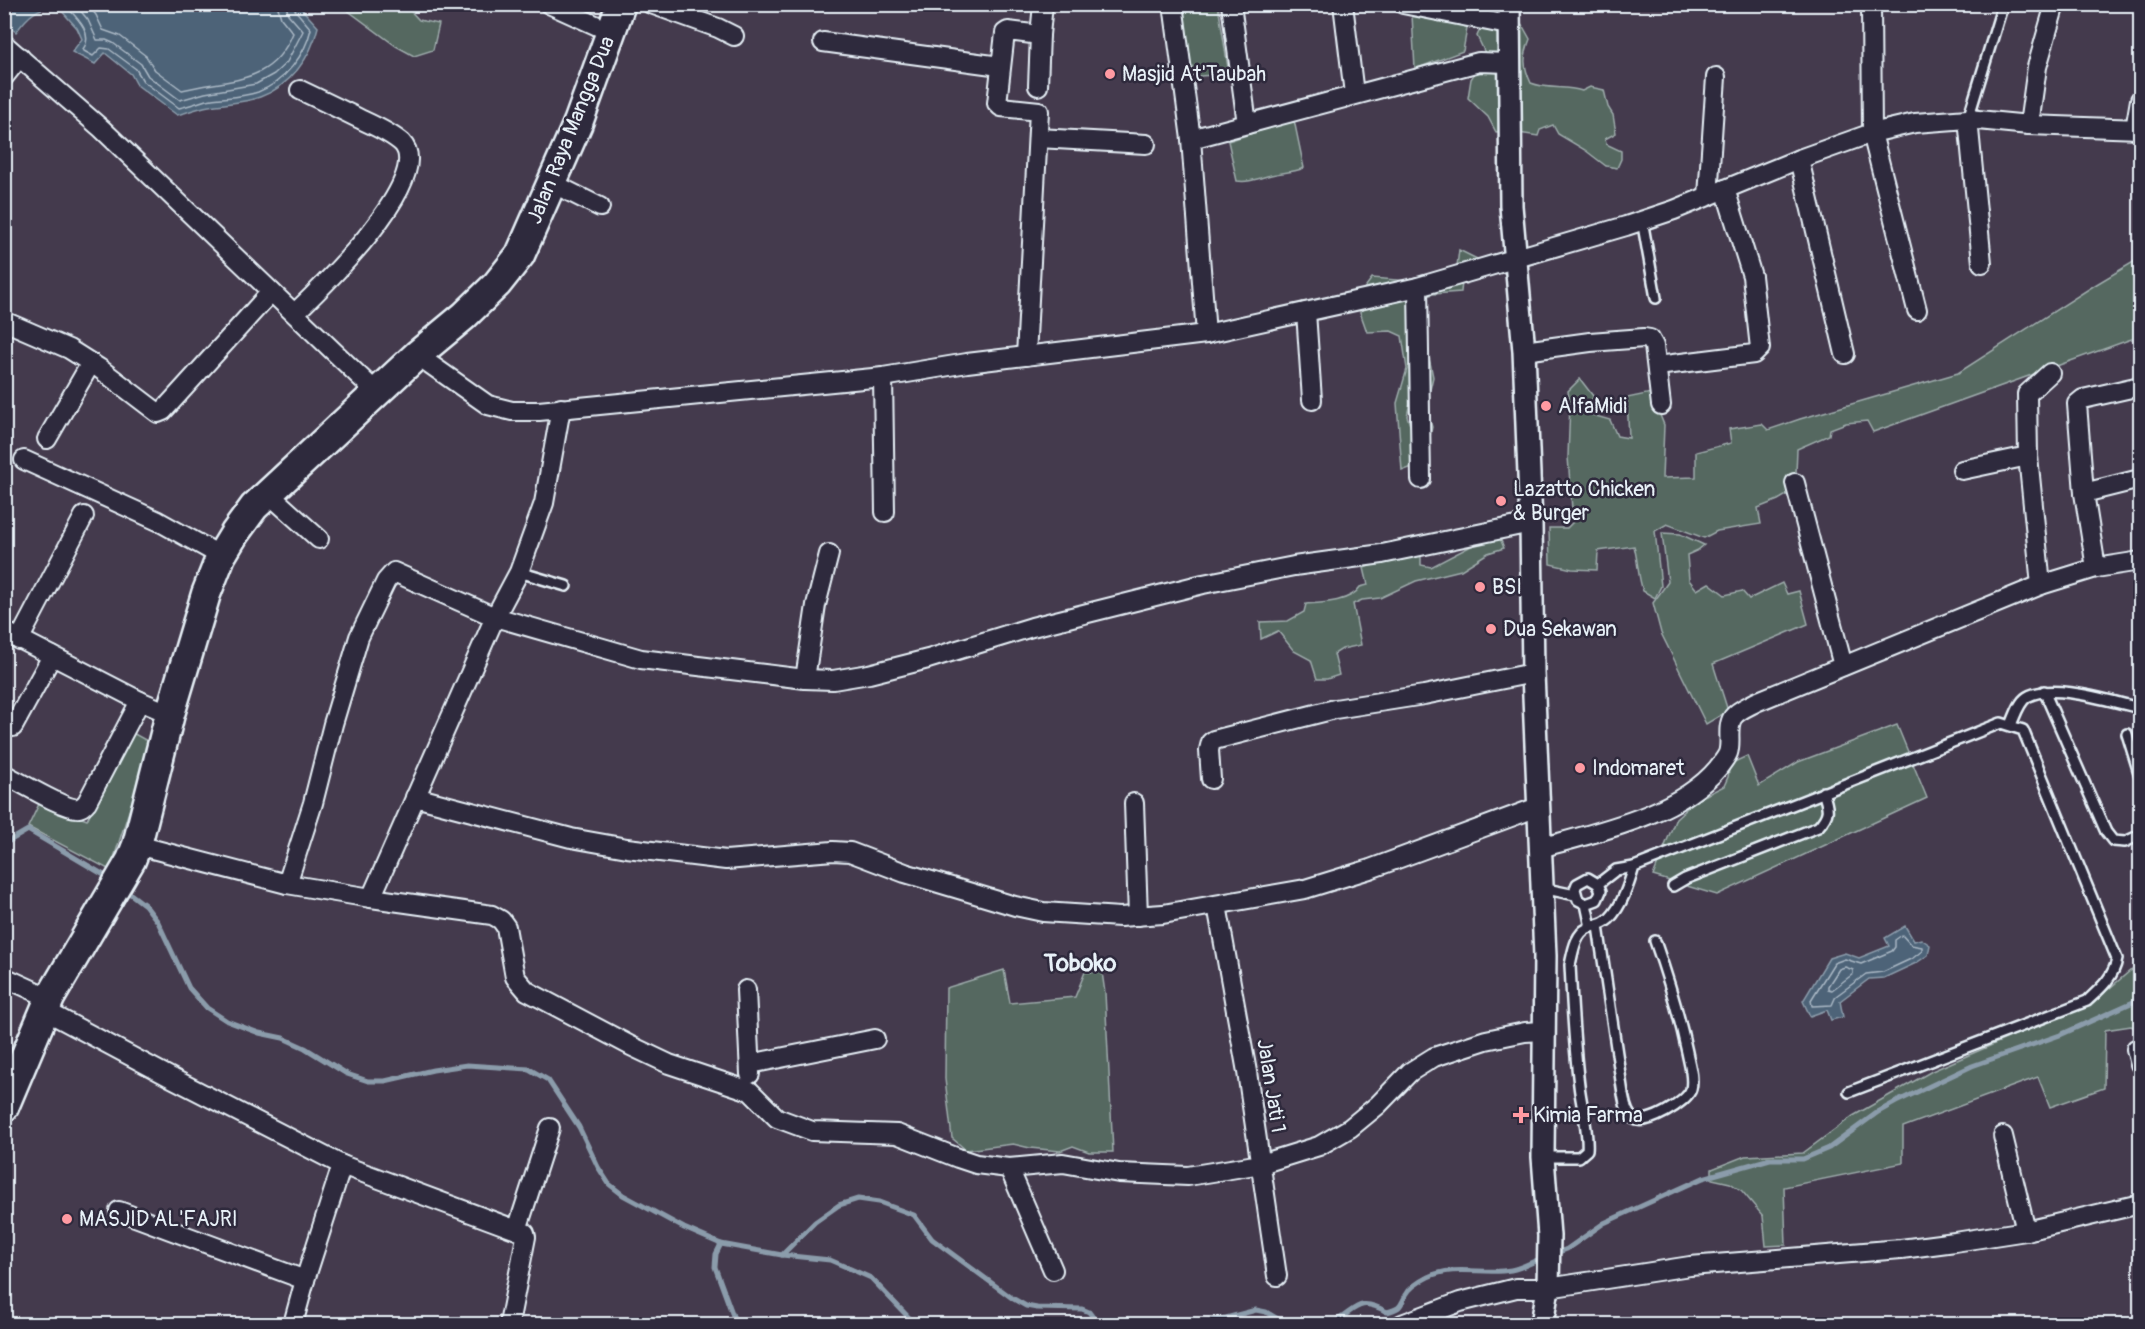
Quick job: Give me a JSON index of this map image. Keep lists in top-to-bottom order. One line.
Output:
{"streets":{"highway":["Jalan Raya Mangga Dua"],"street":["Jalan Jati 1"]},"districts":["Toboko"],"places":{"other":["Masjid At'Taubah","AlfaMidi","Lazatto Chicken & Burger","BSI","Dua Sekawan","Indomaret","MASJID AL'FAJRI"],"health":["Kimia Farma"]}}
